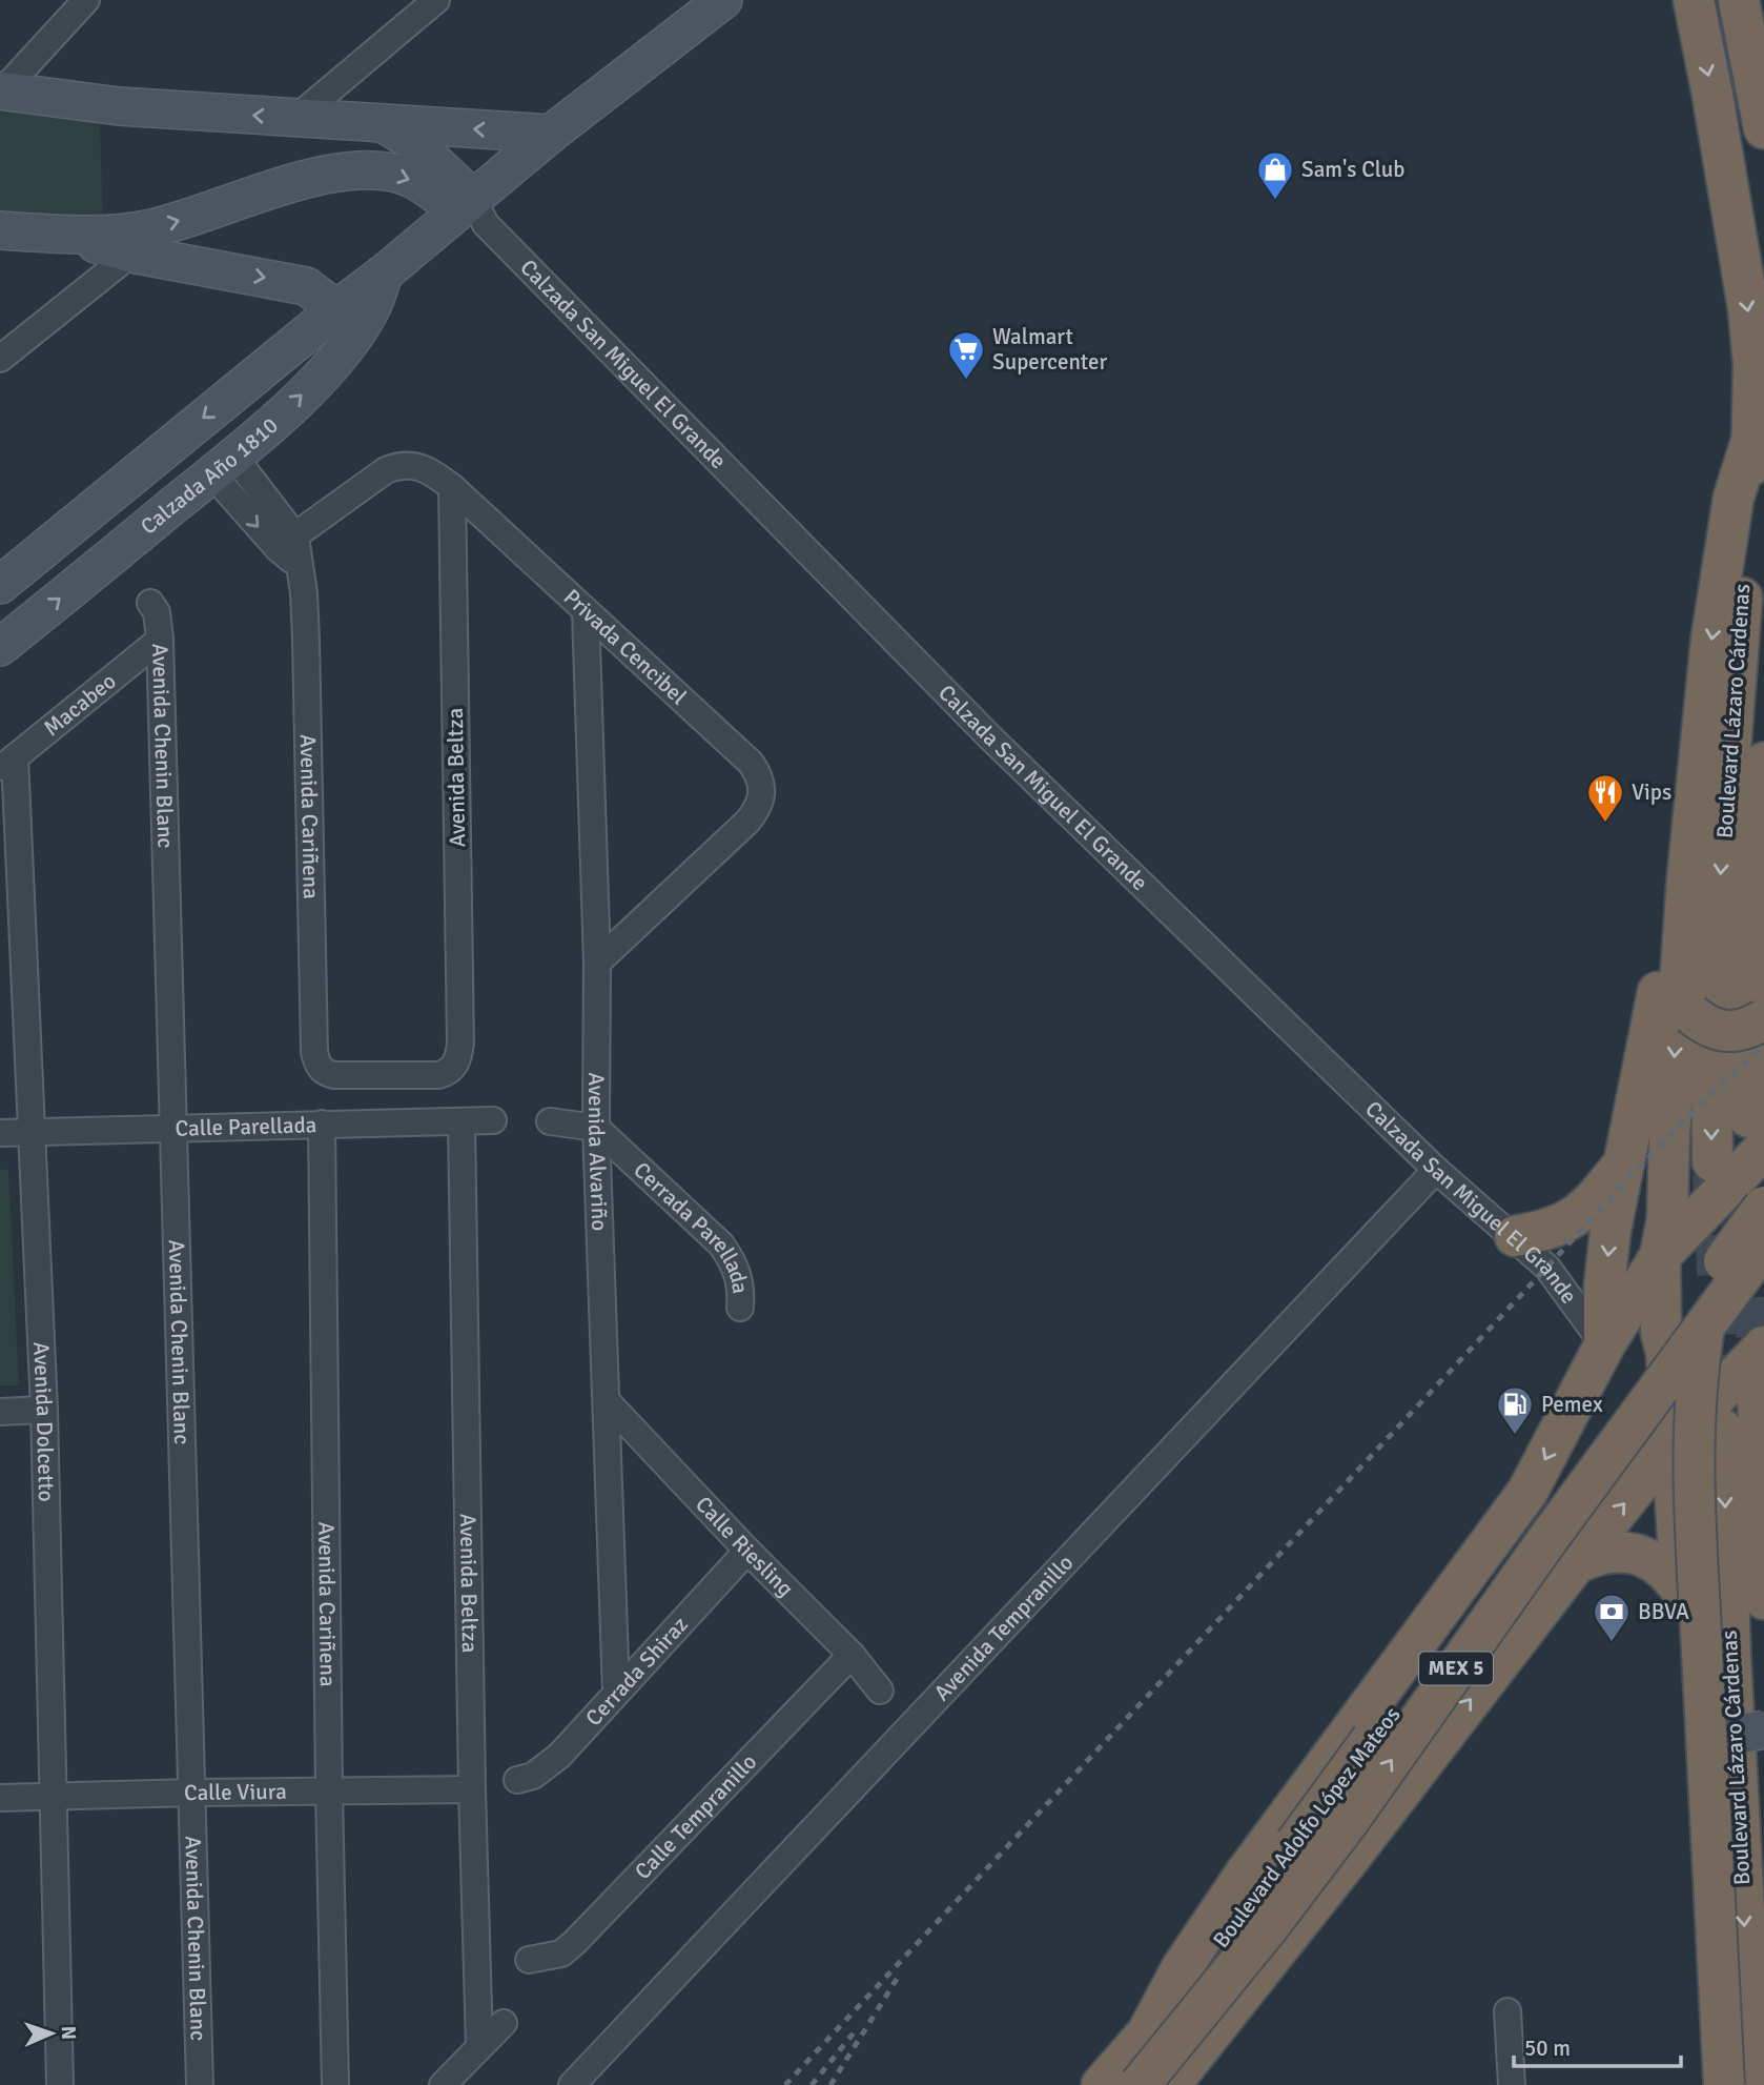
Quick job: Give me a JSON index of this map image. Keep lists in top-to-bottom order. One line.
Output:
{"streets":{"highway":["Boulevard Lázaro Cárdenas","MEX 5","Boulevard Adolfo López Mateos"],"street":["Calzada San Miguel El Grande","Calzada Año 1810","Privada Cencibel","Macabeo","Avenida Chenin Blanc","Avenida Beltza","Avenida Cariñena","Calle Parellada","Avenida Alvariño","Cerrada Parellada","Avenida Dolcetto","Calle Riesling","Avenida Tempranillo","Cerrada Shiraz","Calle Viura","Calle Tempranillo"]},"crossings":[["Calzada San Miguel El Grande","Calzada Año 1810"],["Calzada San Miguel El Grande","Avenida Tempranillo"],["Calzada Año 1810","Avenida Cariñena"],["Privada Cencibel","Avenida Beltza"],["Privada Cencibel","Avenida Cariñena"],["Privada Cencibel","Avenida Alvariño"],["Macabeo","Avenida Chenin Blanc"],["Macabeo","Avenida Dolcetto"],["Avenida Chenin Blanc","Calle Parellada"],["Avenida Chenin Blanc","Calle Viura"],["Avenida Beltza","Avenida Cariñena"],["Avenida Beltza","Calle Parellada"],["Avenida Beltza","Calle Viura"],["Avenida Cariñena","Calle Parellada"],["Avenida Cariñena","Calle Viura"],["Calle Parellada","Avenida Dolcetto"],["Avenida Alvariño","Cerrada Parellada"],["Avenida Alvariño","Calle Riesling"],["Avenida Alvariño","Cerrada Shiraz"],["Avenida Dolcetto","Calle Viura"],["Calle Riesling","Cerrada Shiraz"],["Calle Riesling","Calle Tempranillo"]],"places":{"shop":["Sam's Club"],"supermarket":["Walmart Supercenter"],"restaurant":["Vips"],"fuel station":["Pemex"],"bank":["BBVA"]},"scale_bar":"50 m","north":"right"}
